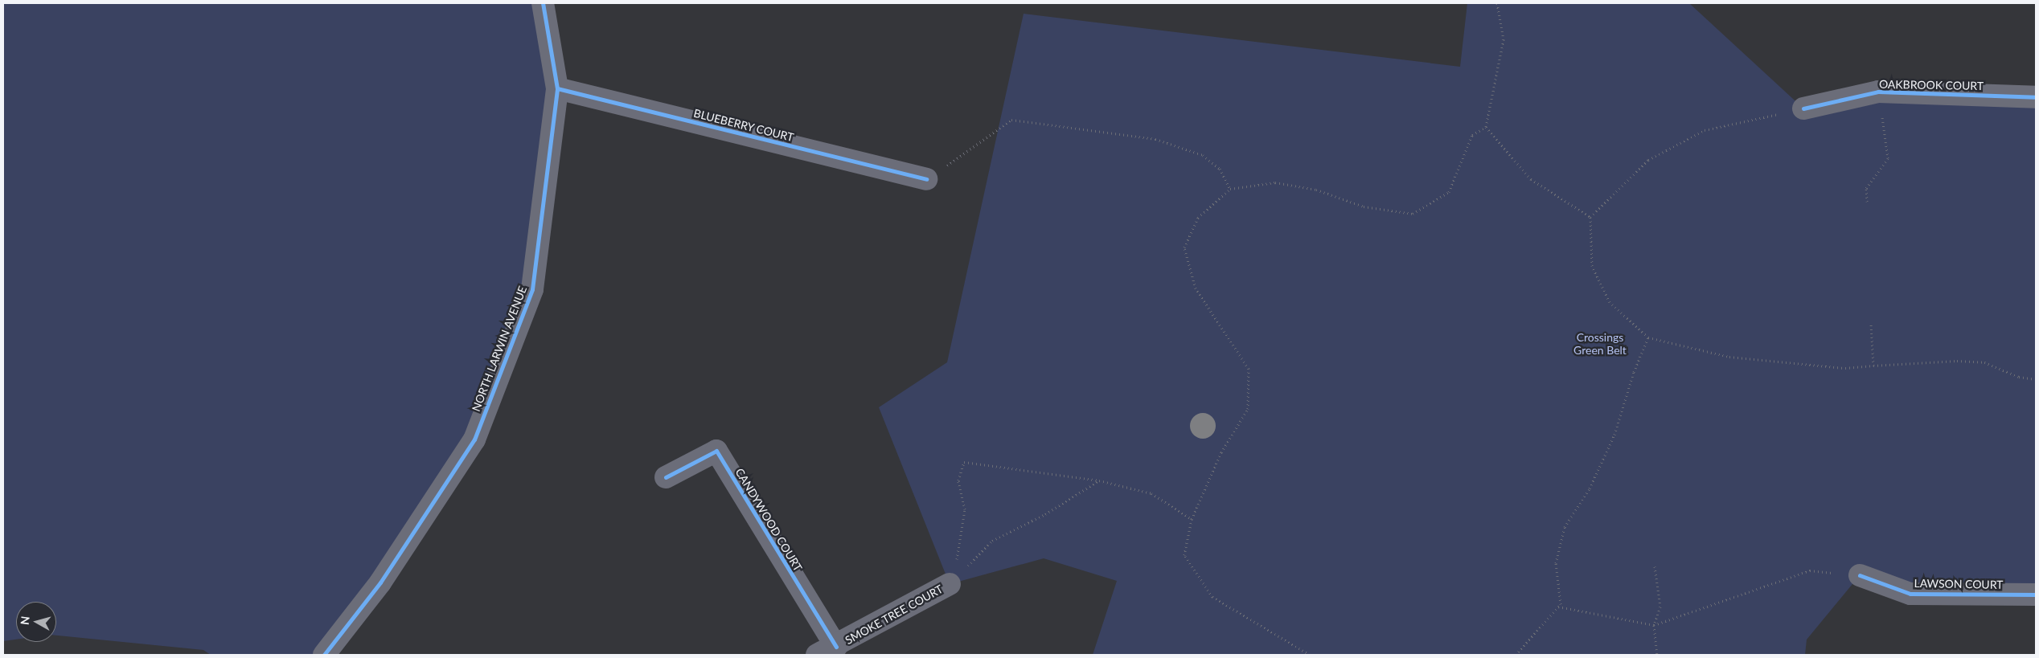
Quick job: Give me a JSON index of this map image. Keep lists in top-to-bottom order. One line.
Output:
{"streets":{"street":["OAKBROOK COURT","BLUEBERRY COURT","NORTH LARWIN AVENUE","CANDYWOOD COURT","LAWSON COURT","SMOKE TREE COURT"]},"crossings":[["BLUEBERRY COURT","NORTH LARWIN AVENUE"],["CANDYWOOD COURT","SMOKE TREE COURT"]],"parks":["Crossings Green Belt"],"north":"left"}
